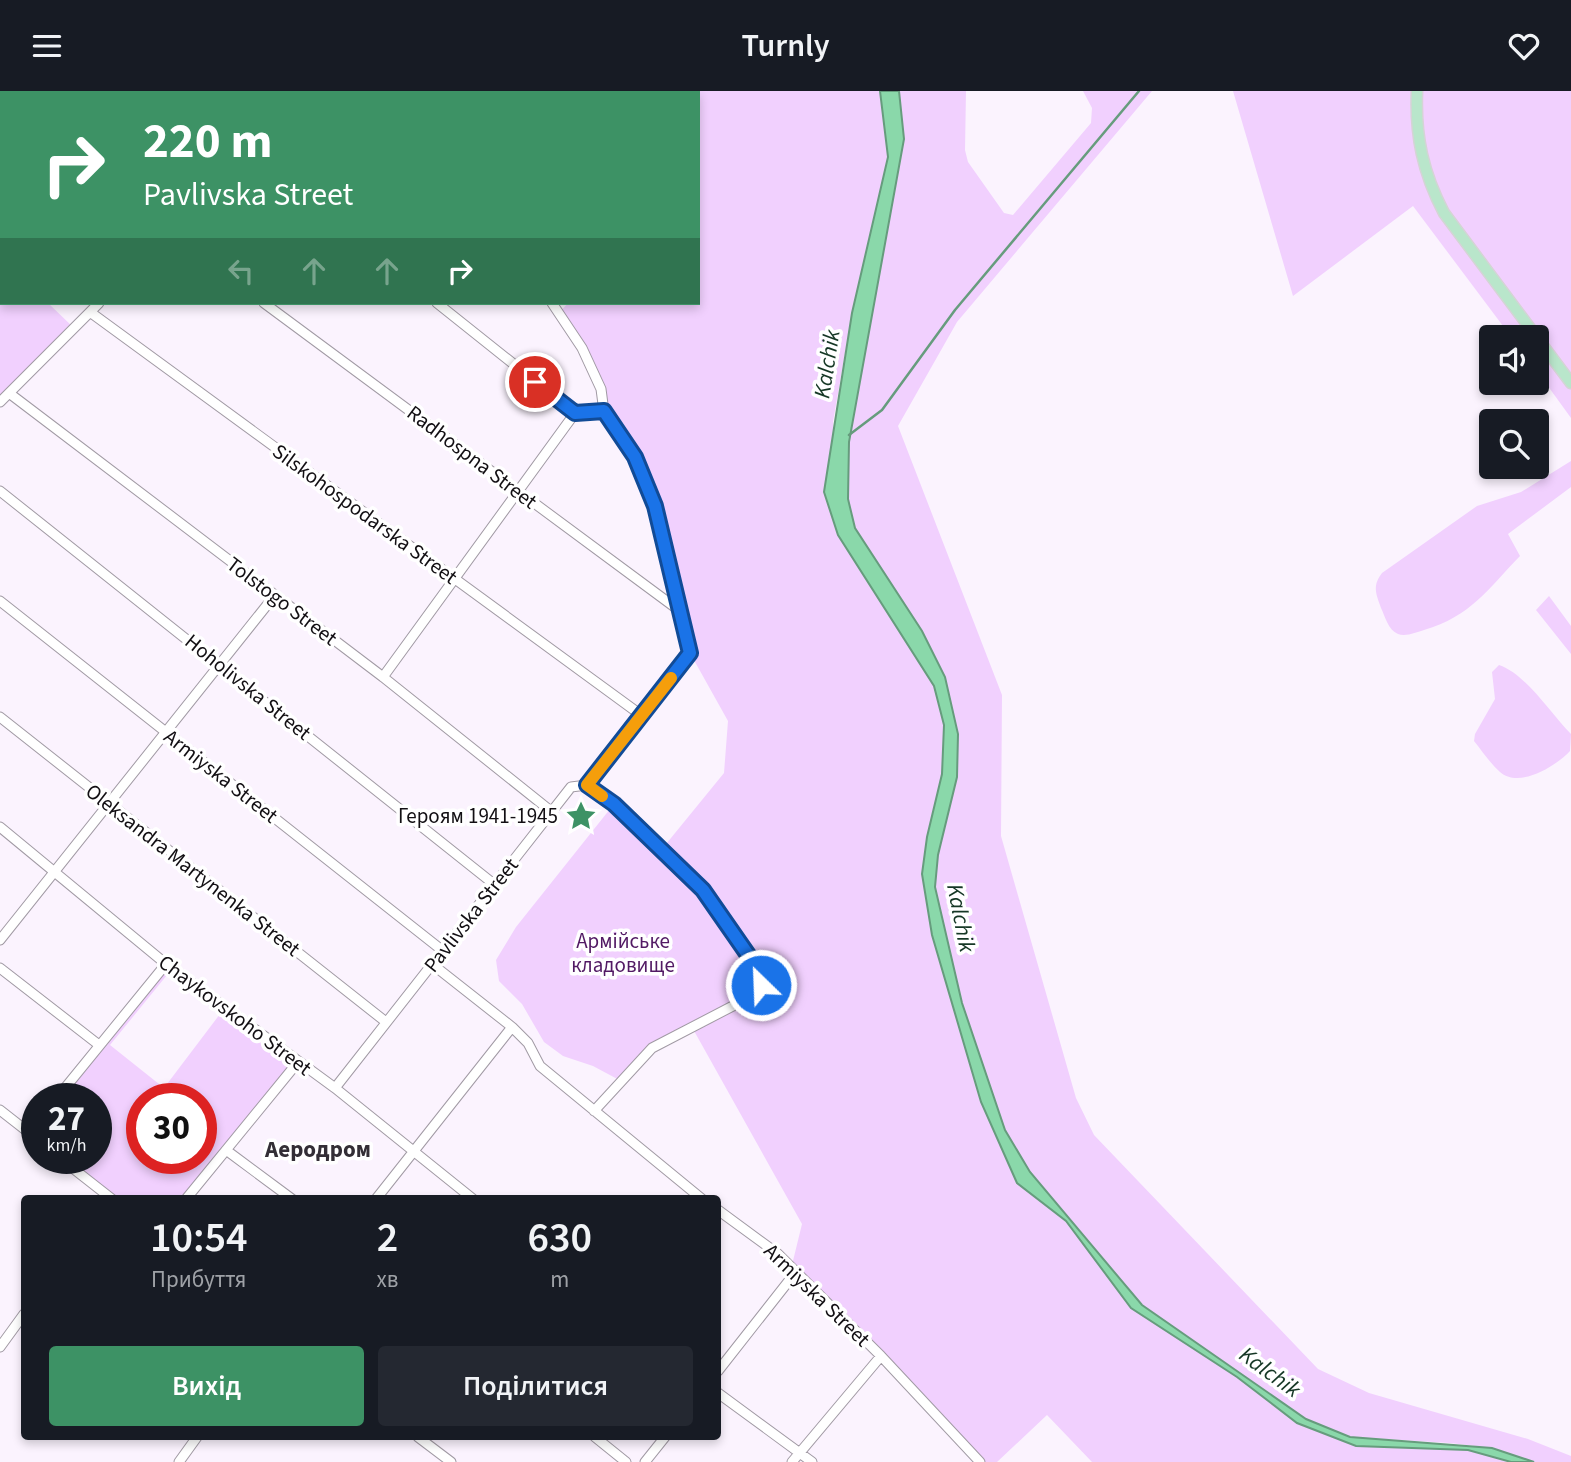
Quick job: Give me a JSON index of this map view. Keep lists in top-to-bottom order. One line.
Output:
{"streets":{"street":["Radhospna Street","Silskohospodarska Street","Tolstogo Street","Hoholivska Street","Armiyska Street","Oleksandra Martynenka Street","Pavlivska Street","Chaykovskoho Street"]},"crossings":[["Radhospna Street","Pavlivska Street"],["Silskohospodarska Street","Pavlivska Street"],["Tolstogo Street","Pavlivska Street"],["Hoholivska Street","Pavlivska Street"],["Armiyska Street","Pavlivska Street"],["Oleksandra Martynenka Street","Pavlivska Street"],["Pavlivska Street","Chaykovskoho Street"]],"districts":["Аеродром"],"water":["Kalchik"],"parks":["Армійське кладовище"],"places":{"place":["Героям 1941-1945"]},"page":{"header":"Turnly","turn":["220 m","Pavlivska Street"],"speed":"27 km/h","limit":"30","eta":["10:54","Прибуття","2","хв","630","m"],"buttons":["Вихід","Поділитися"]}}
